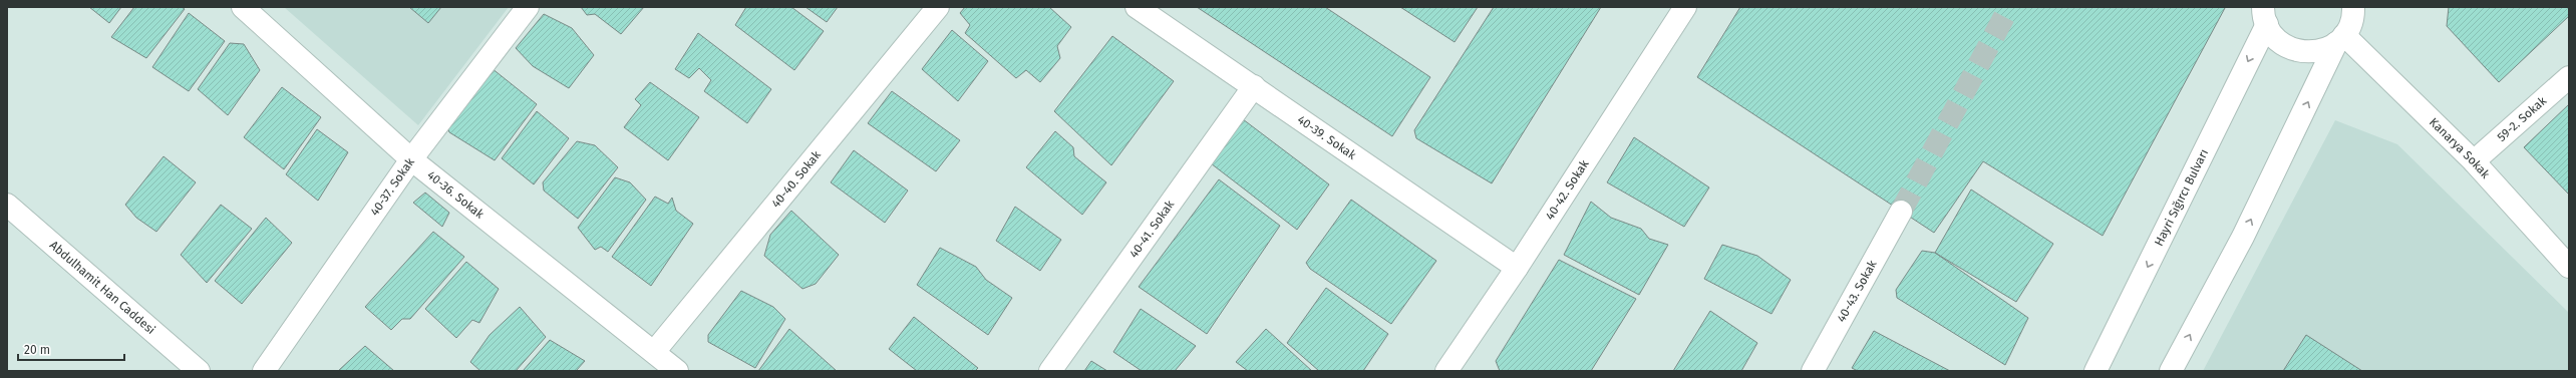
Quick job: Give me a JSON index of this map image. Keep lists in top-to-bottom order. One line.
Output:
{"streets":{"street":["59-2. Sokak","40-39. Sokak","Kanarya Sokak","40-40. Sokak","40-37. Sokak","40-42. Sokak","40-36. Sokak","Hayri Sığırcı Bulvarı","40-41. Sokak","Abdulhamit Han Caddesi","40-43. Sokak"]},"crossings":[["59-2. Sokak","Kanarya Sokak"],["40-39. Sokak","40-42. Sokak"],["40-39. Sokak","40-41. Sokak"],["40-40. Sokak","40-36. Sokak"],["40-37. Sokak","40-36. Sokak"]],"scale_bar":"20 m"}
